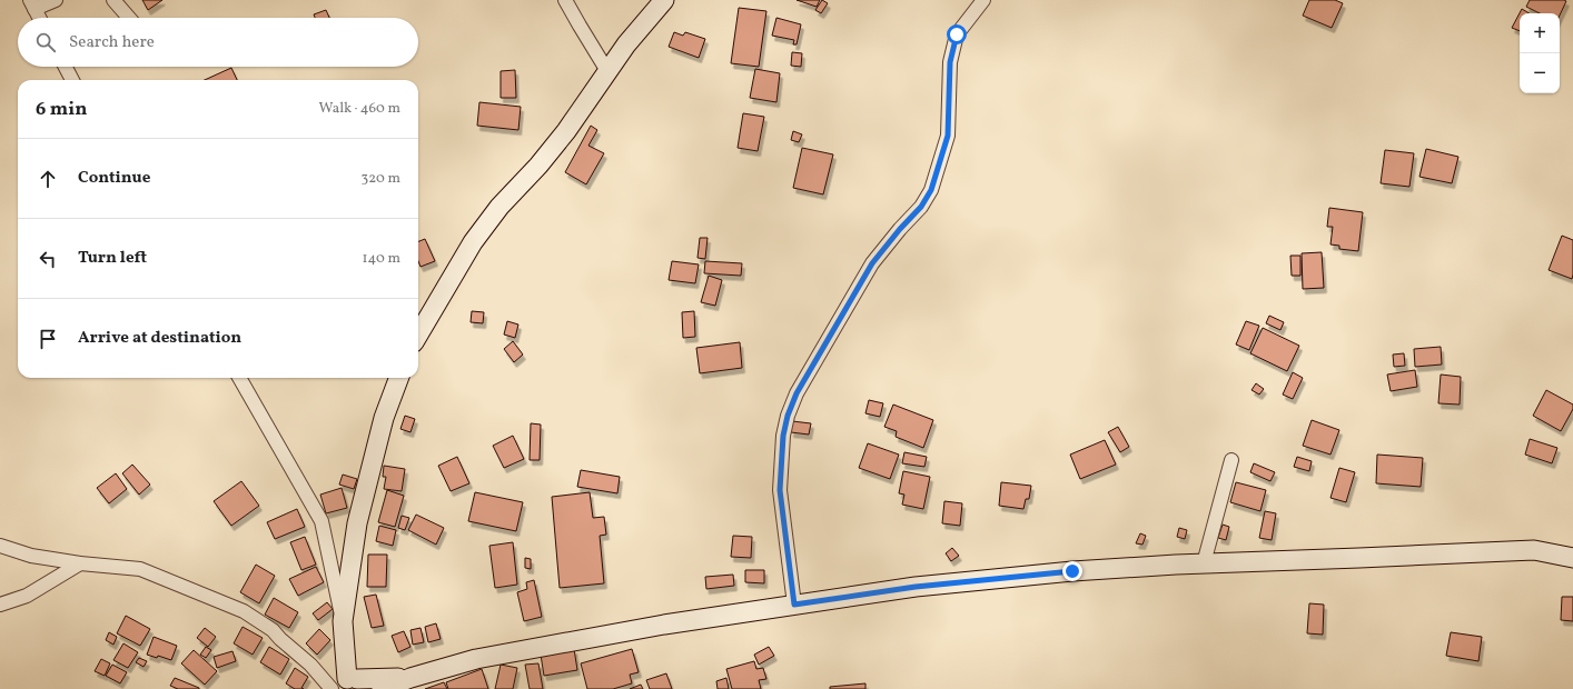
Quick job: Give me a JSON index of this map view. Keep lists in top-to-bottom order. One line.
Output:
{"page":{"map_buttons":["+","−"],"search":"Search here","heading":["6 min","Walk · 460 m"],"list":[["Continue","320 m"],["Turn left","140 m"],"Arrive at destination"]}}
